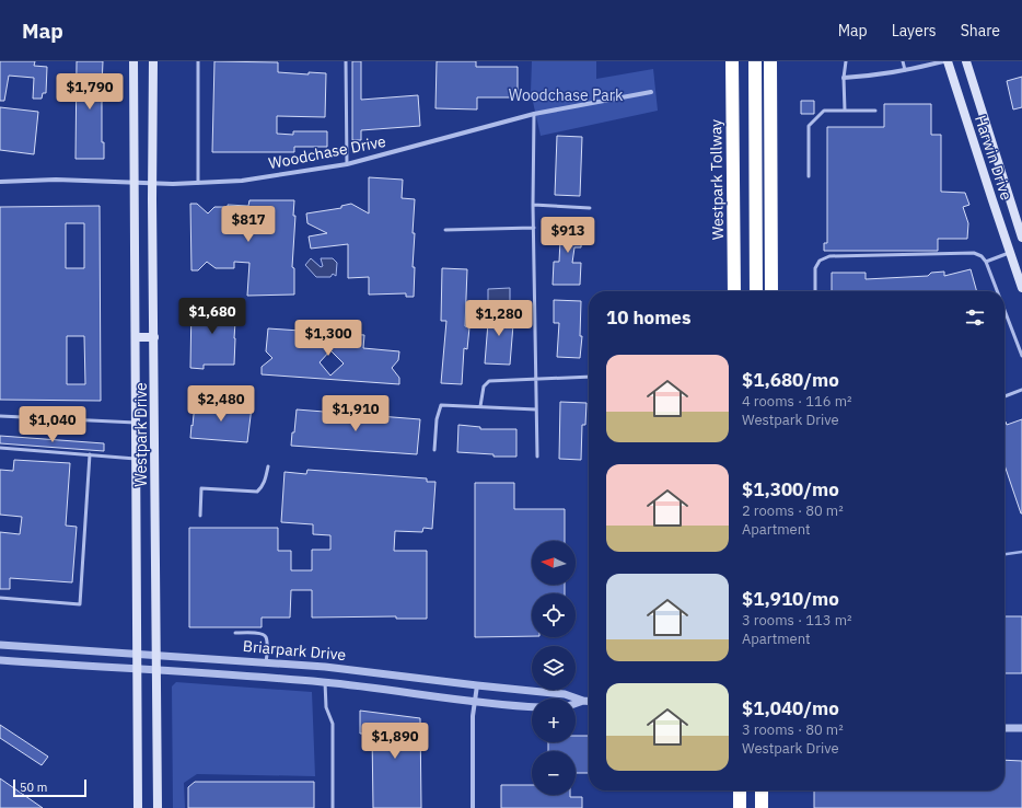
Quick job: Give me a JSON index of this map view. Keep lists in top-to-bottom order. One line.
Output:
{"streets":{"highway":["Westpark Tollway"],"main road":["Harwin Drive","Westpark Drive"],"street":["Woodchase Drive","Briarpark Drive"]},"crossings":[["Woodchase Drive","Westpark Drive"],["Westpark Drive","Briarpark Drive"]],"parks":["Woodchase Park"],"scale_bar":"50 m","north":"left","page":{"header":"Map","nav":["Map","Layers","Share"],"price":["$1,790","$817","$913","$1,680","$1,280","$1,300","$2,480","$1,910","$1,040","$1,890"],"heading":"10 homes","list":[{"name":"$1,680/mo","note":"4 rooms · 116 m² · Westpark Drive"},{"name":"$1,300/mo","note":"2 rooms · 80 m² · Apartment"},{"name":"$1,910/mo","note":"3 rooms · 113 m² · Apartment"},{"name":"$1,040/mo","note":"3 rooms · 80 m² · Westpark Drive"}],"map_buttons":["+","−"],"scale":"50 m"}}
